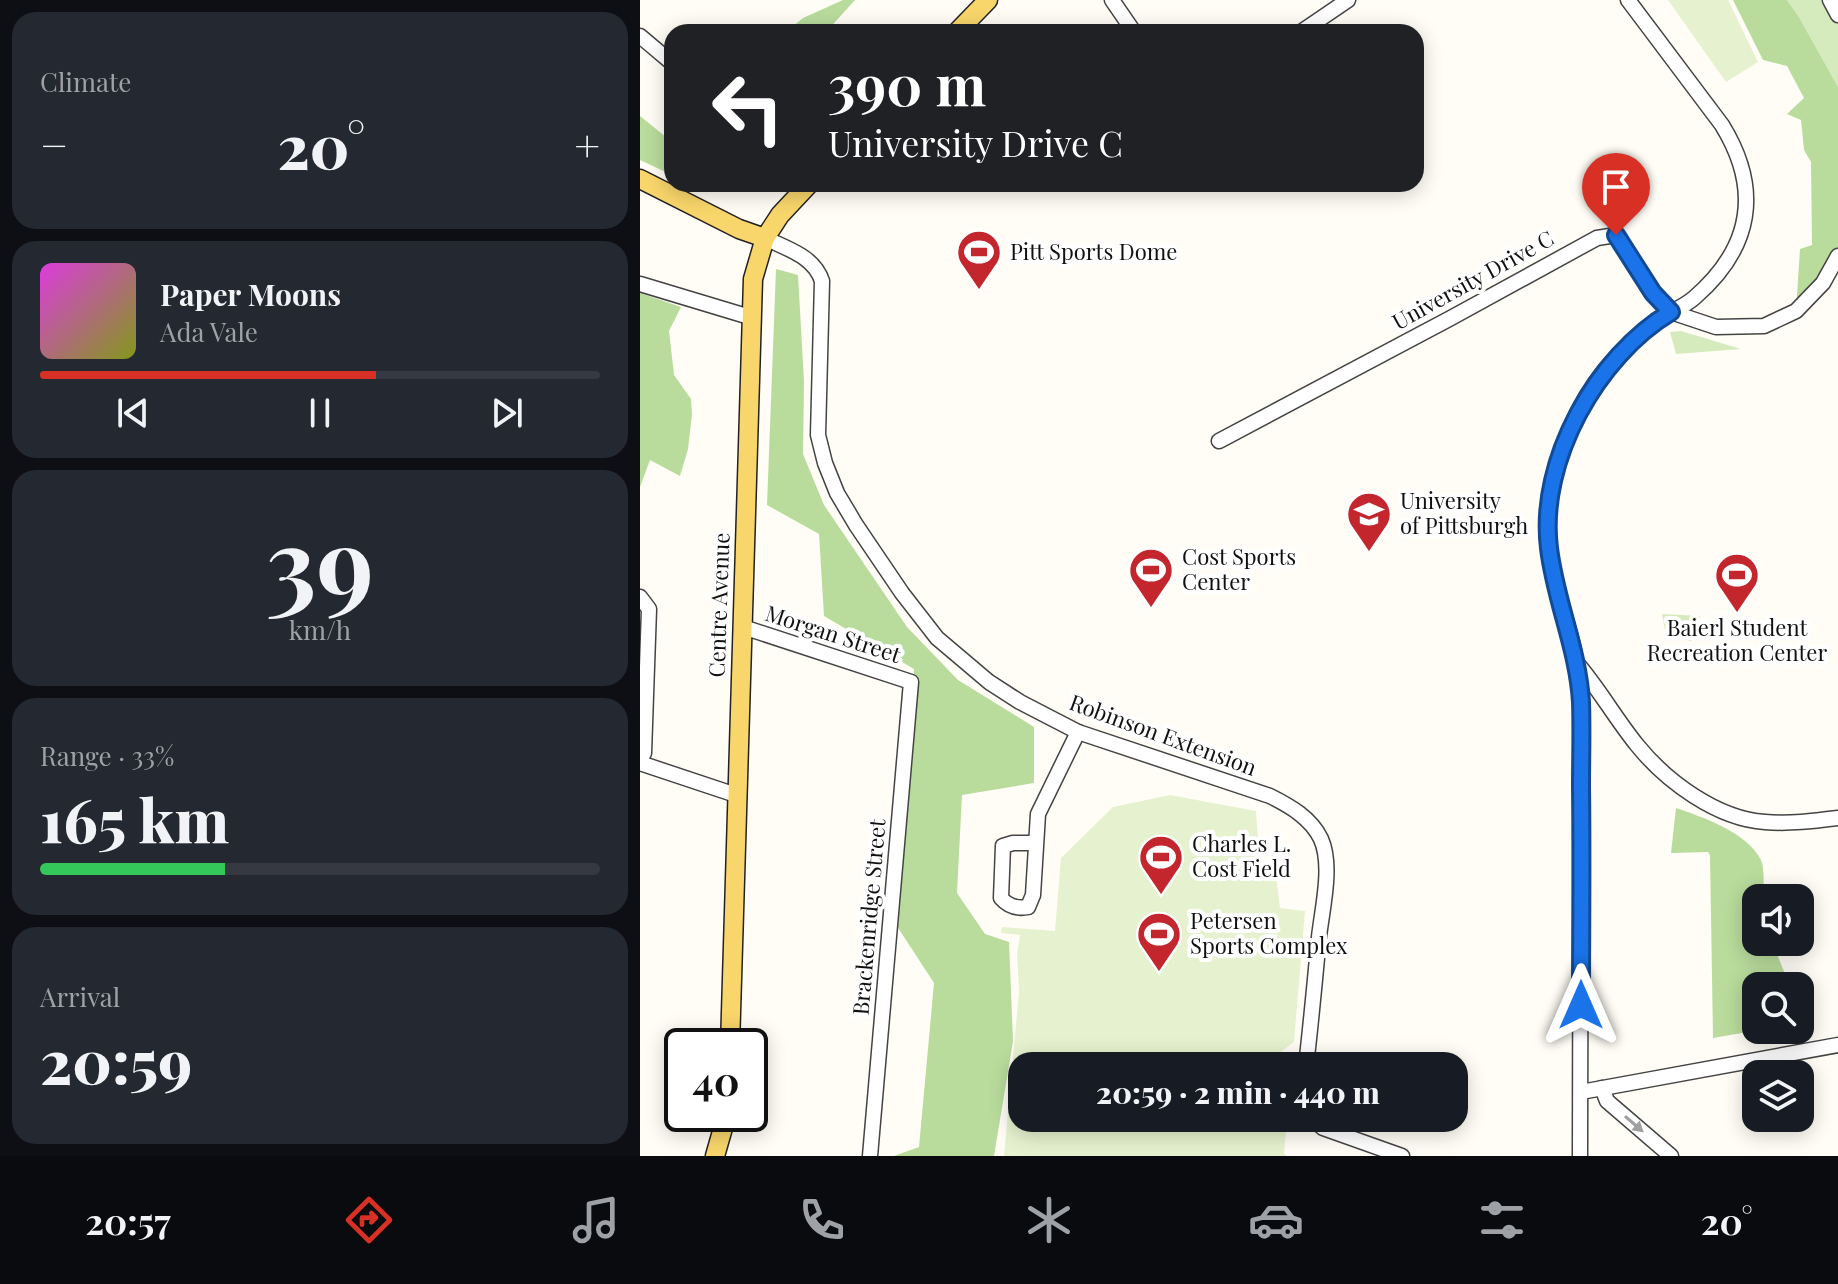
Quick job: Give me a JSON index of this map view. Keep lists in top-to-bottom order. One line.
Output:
{"streets":{"main road":["Centre Avenue"],"street":["University Drive C","Morgan Street","Robinson Extension","Brackenridge Street"]},"crossings":[["Centre Avenue","Morgan Street"],["Centre Avenue","Robinson Extension"],["Morgan Street","Brackenridge Street"]],"places":{"sports":["Pitt Sports Dome","Cost Sports Center","Baierl Student Recreation Center","Charles L. Cost Field","Petersen Sports Complex"],"school or university":["University of Pittsburgh"]},"page":{"tile":["Climate",["39","km/h"],["Range · 33%","165 km"],["Arrival","20:59"]],"turn":["390 m","University Drive C"],"heat":["−","20°","+"],"song":["Paper Moons","Ada Vale"],"limit":"40","trip":"20:59 · 2 min · 440 m","tabs":["20:57","20°"]}}
